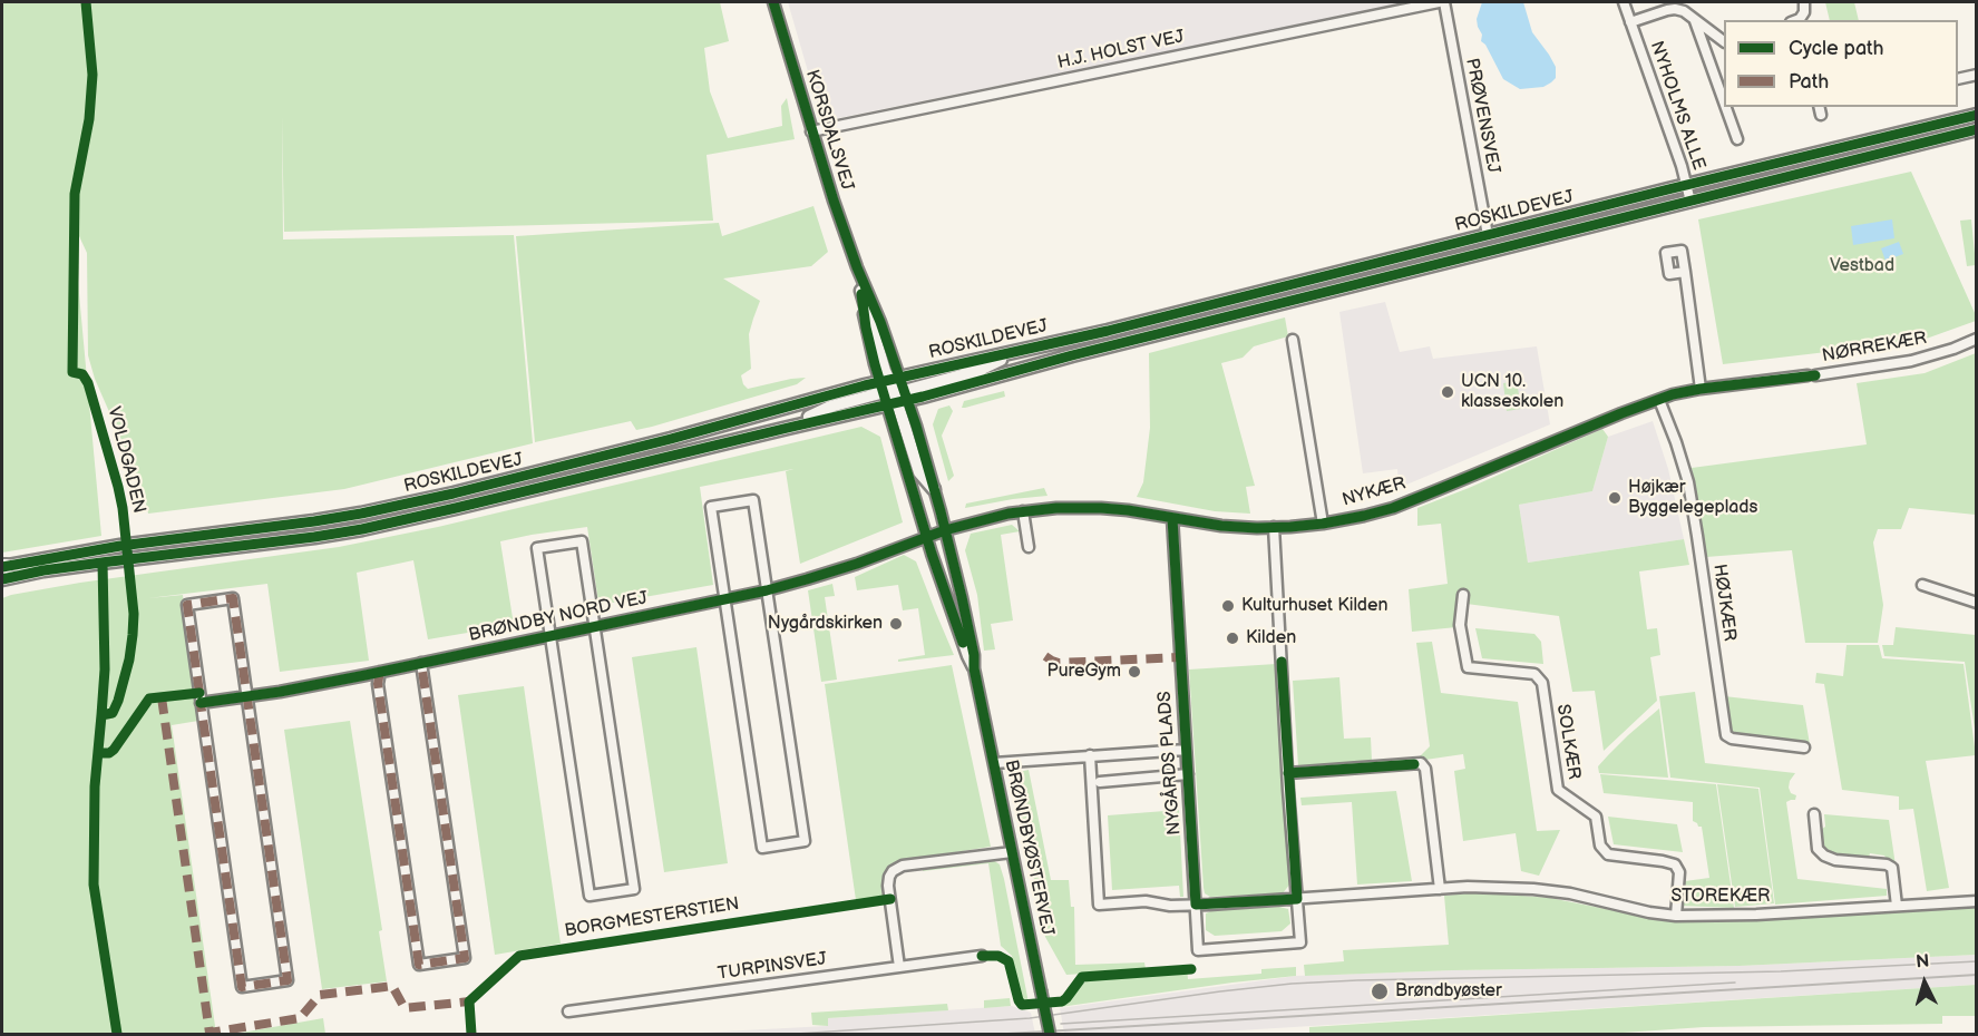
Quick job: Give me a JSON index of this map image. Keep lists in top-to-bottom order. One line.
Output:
{"streets":{"main road":["ROSKILDEVEJ"],"street":["H.J. HOLST VEJ","NYHOLMS ALLE","PRØVENSVEJ","KORSDALSVEJ","NØRREKÆR","NYKÆR","HØJKÆR","BRØNDBY NORD VEJ","SOLKÆR","NYGÅRDS PLADS","BRØNDBYØSTERVEJ","STOREKÆR","TURPINSVEJ"],"cycle path":["VOLDGADEN","BORGMESTERSTIEN"]},"crossings":[["H.J. HOLST VEJ","KORSDALSVEJ"],["NYHOLMS ALLE","ROSKILDEVEJ"],["PRØVENSVEJ","ROSKILDEVEJ"],["KORSDALSVEJ","ROSKILDEVEJ"],["KORSDALSVEJ","BRØNDBYØSTERVEJ"],["ROSKILDEVEJ","BRØNDBYØSTERVEJ"],["NØRREKÆR","NYKÆR"],["NYKÆR","HØJKÆR"],["NYKÆR","BRØNDBY NORD VEJ"],["NYKÆR","NYGÅRDS PLADS"],["NYKÆR","BRØNDBYØSTERVEJ"],["BRØNDBY NORD VEJ","BRØNDBYØSTERVEJ"],["SOLKÆR","STOREKÆR"],["NYGÅRDS PLADS","BRØNDBYØSTERVEJ"]],"parks":["Vestbad"],"places":["UCN 10. klasseskolen","Højkær Byggelegeplads","Kulturhuset Kilden","Nygårdskirken","Kilden","PureGym","Brøndbyøster"],"legend":["Cycle path","Path"],"north":"top"}
